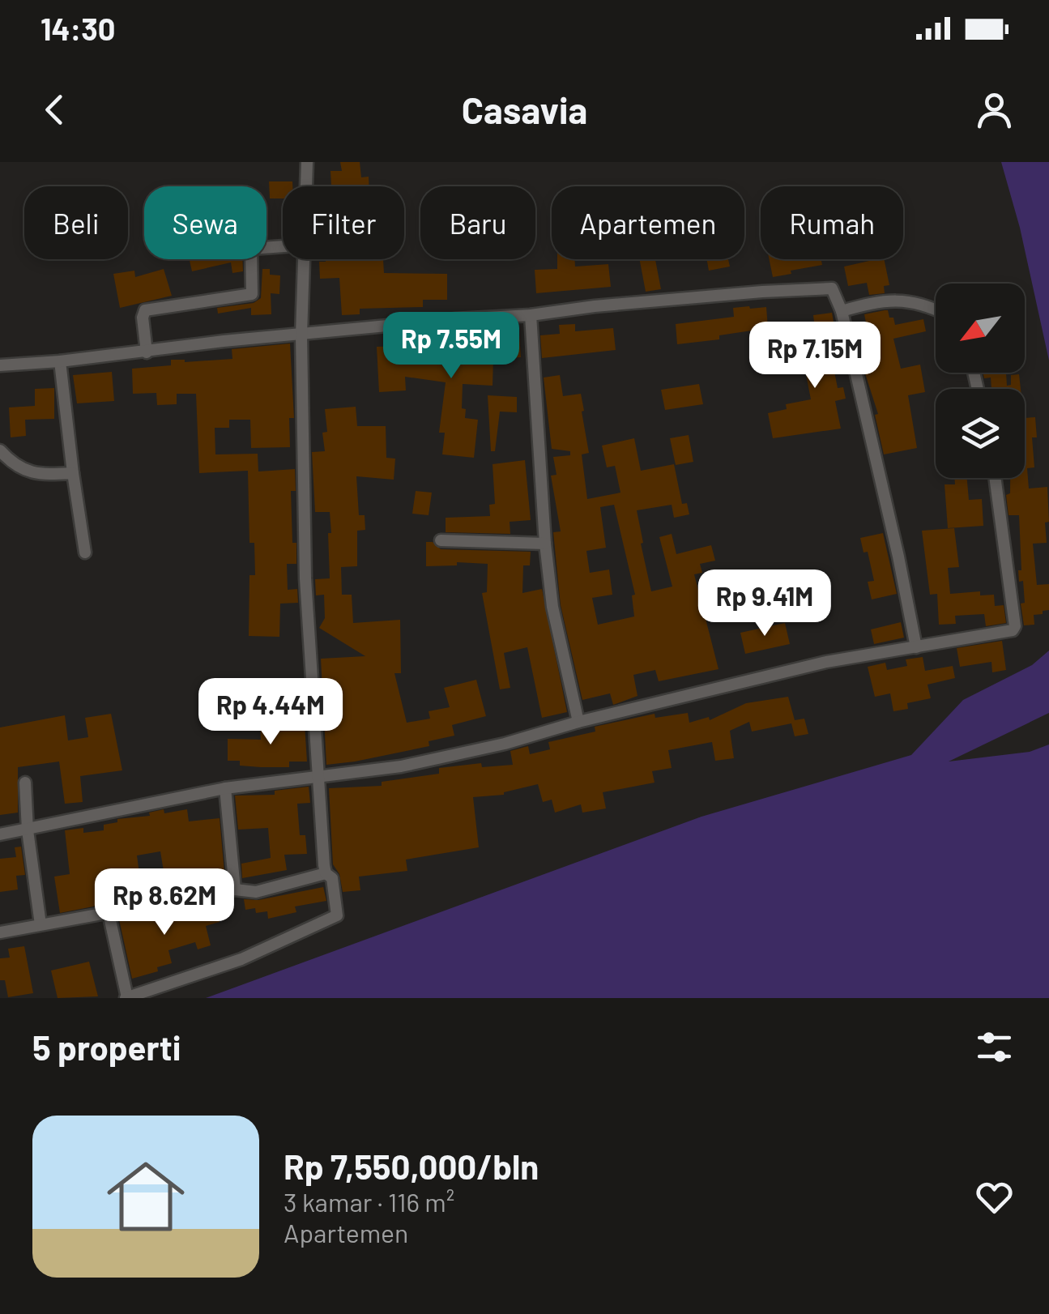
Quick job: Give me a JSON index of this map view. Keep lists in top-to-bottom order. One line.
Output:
{"north":"bottom left","page":{"status":"14:30","header":"Casavia","chip":["Beli","Sewa","Filter","Baru","Apartemen","Rumah"],"price":["Rp 7.55M","Rp 7.15M","Rp 9.41M","Rp 4.44M","Rp 8.62M"],"heading":"5 properti","list":[{"name":"Rp 7,550,000/bln","note":"3 kamar · 116 m² · Apartemen"}]}}
